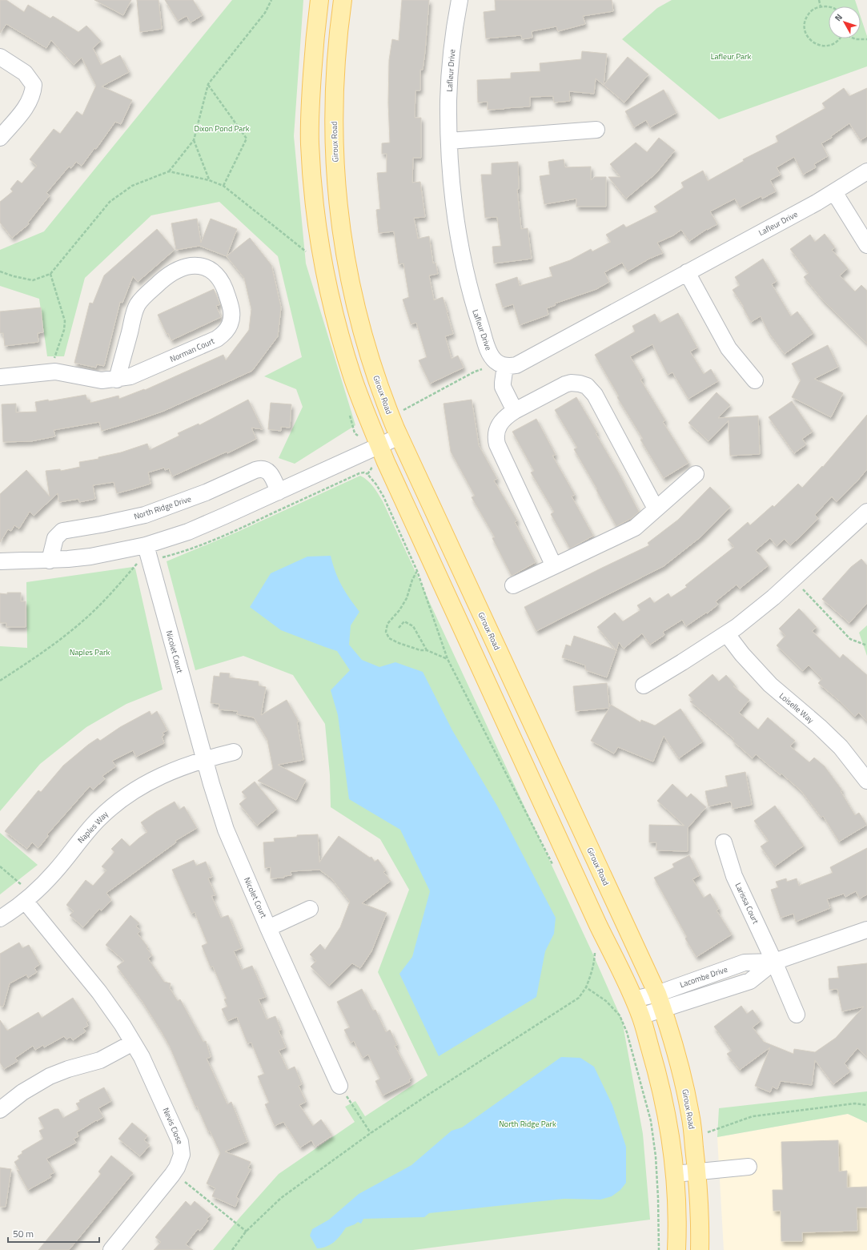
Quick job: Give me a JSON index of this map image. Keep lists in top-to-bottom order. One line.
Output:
{"streets":{"main road":["Giroux Road"],"street":["Lafleur Drive","Norman Court","North Ridge Drive","Nicolet Court","Loiselle Way","Naples Way","Larissa Court","Lacombe Drive","Nevis Close"]},"crossings":[["Giroux Road","Lacombe Drive"],["Nicolet Court","Naples Way"],["Naples Way","Nevis Close"],["Larissa Court","Lacombe Drive"]],"parks":["Lafleur Park","Dixon Pond Park","Naples Park","North Ridge Park"],"scale_bar":"50 m","north":"top left"}
